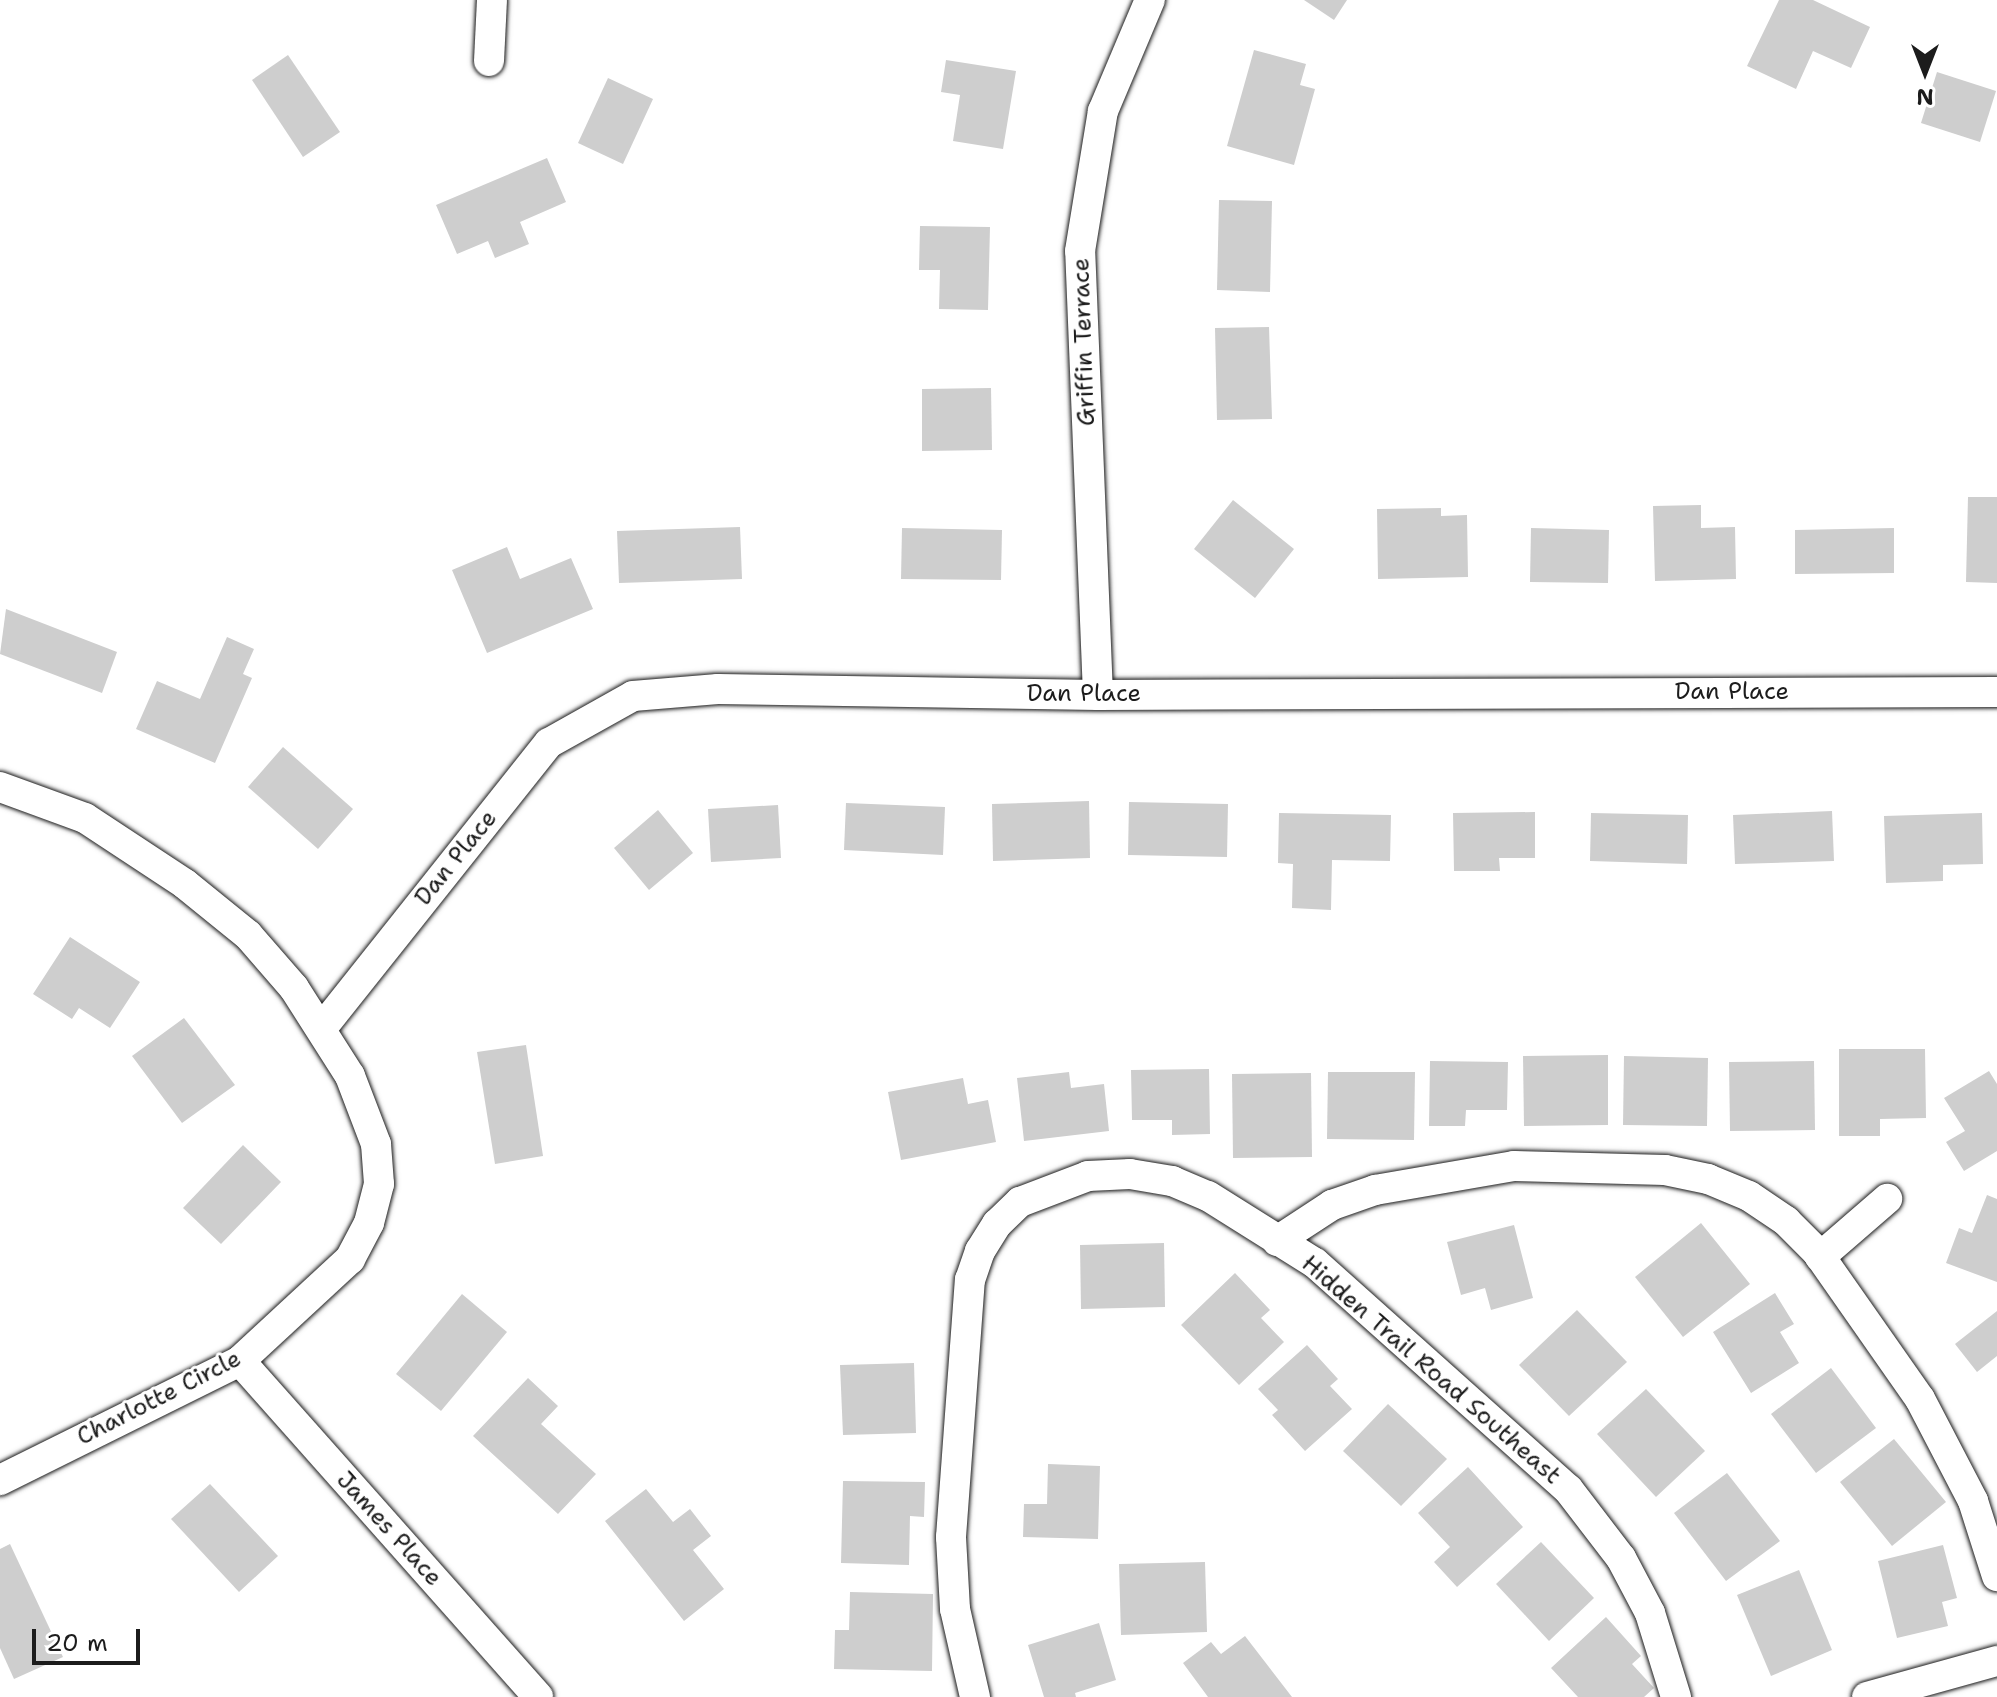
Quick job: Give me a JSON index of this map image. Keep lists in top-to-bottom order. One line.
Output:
{"streets":{"street":["Griffin Terrace","Dan Place","Hidden Trail Road Southeast","Charlotte Circle","James Place"]},"crossings":[["Griffin Terrace","Dan Place"],["Dan Place","Charlotte Circle"],["Charlotte Circle","James Place"]],"scale_bar":"20 m","north":"bottom"}
